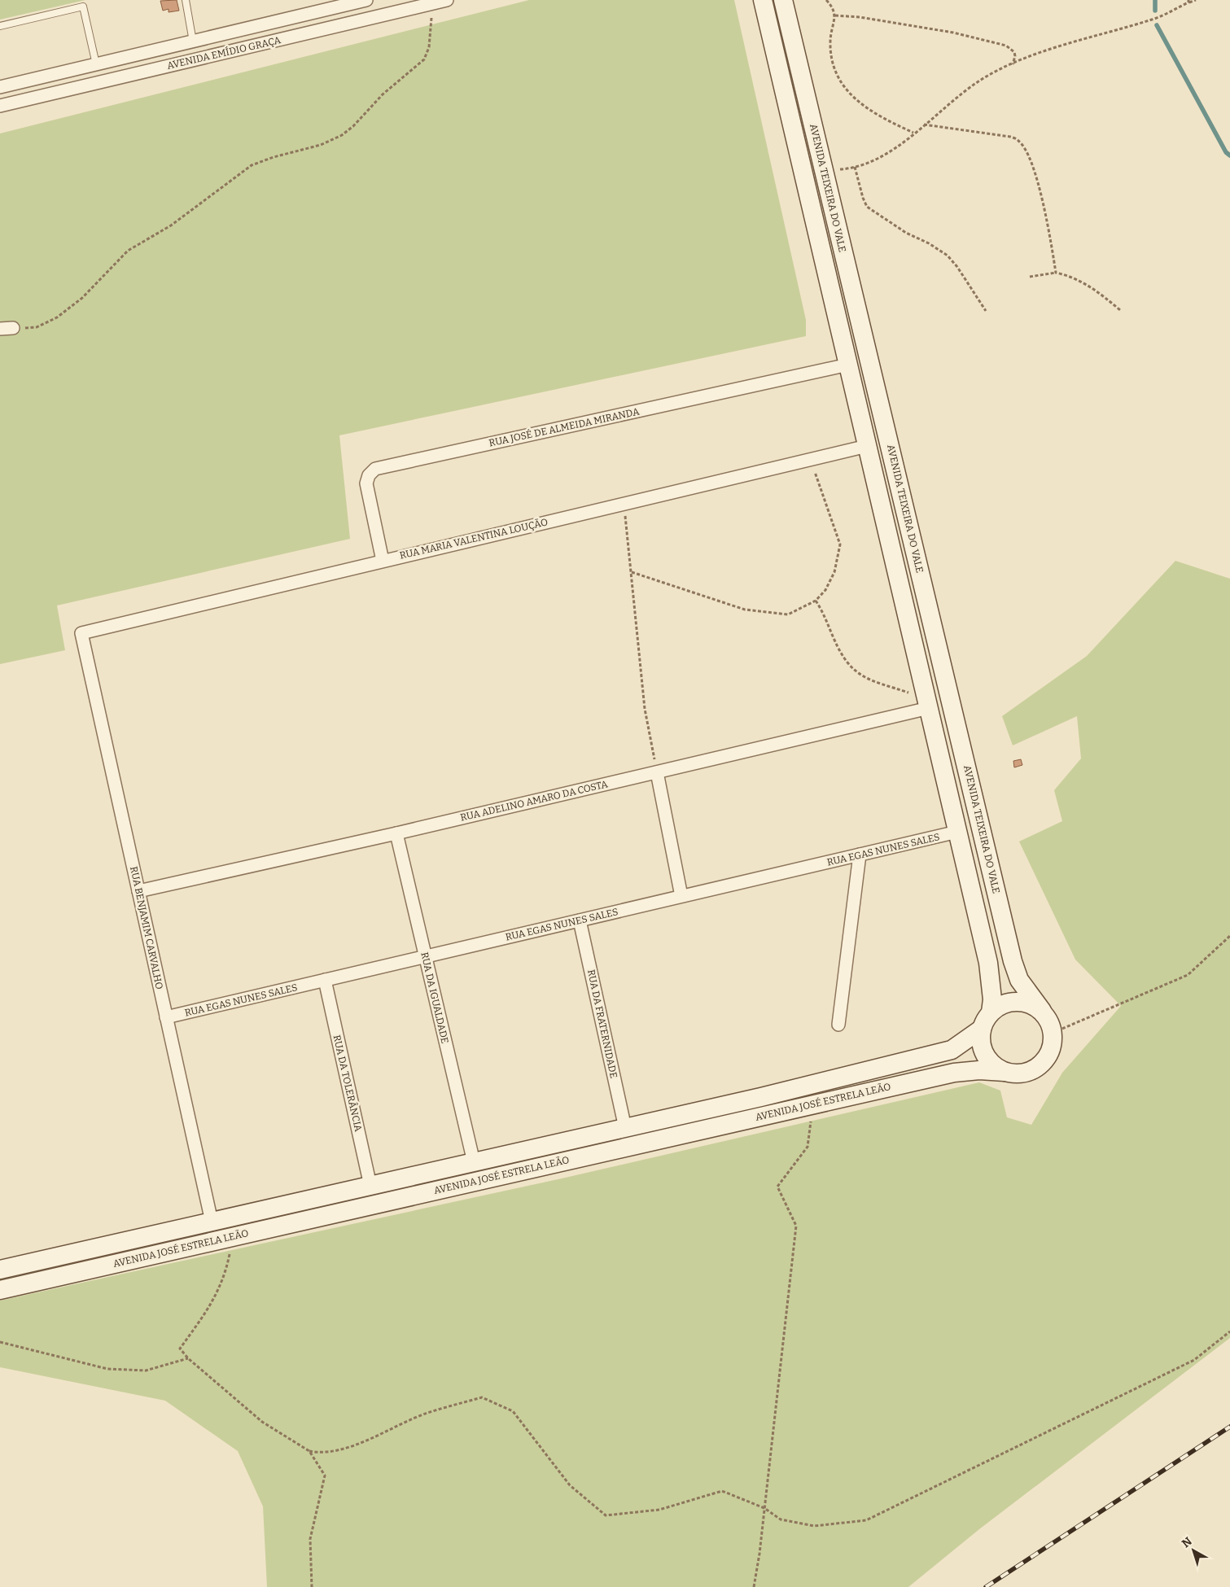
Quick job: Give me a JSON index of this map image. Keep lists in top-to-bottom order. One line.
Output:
{"streets":{"street":["AVENIDA EMÍDIO GRAÇA","AVENIDA TEIXEIRA DO VALE","RUA JOSÉ DE ALMEIDA MIRANDA","RUA MARIA VALENTINA LOUÇÃO","RUA ADELINO AMARO DA COSTA","RUA EGAS NUNES SALES","RUA BENJAMIM CARVALHO","RUA DA IGUALDADE","RUA DA FRATERNIDADE","RUA DA TOLERÂNCIA","AVENIDA JOSÉ ESTRELA LEÃO"]},"crossings":[["AVENIDA TEIXEIRA DO VALE","RUA JOSÉ DE ALMEIDA MIRANDA"],["AVENIDA TEIXEIRA DO VALE","RUA MARIA VALENTINA LOUÇÃO"],["AVENIDA TEIXEIRA DO VALE","RUA ADELINO AMARO DA COSTA"],["AVENIDA TEIXEIRA DO VALE","RUA EGAS NUNES SALES"],["AVENIDA TEIXEIRA DO VALE","AVENIDA JOSÉ ESTRELA LEÃO"],["RUA JOSÉ DE ALMEIDA MIRANDA","RUA MARIA VALENTINA LOUÇÃO"],["RUA MARIA VALENTINA LOUÇÃO","RUA BENJAMIM CARVALHO"],["RUA ADELINO AMARO DA COSTA","RUA BENJAMIM CARVALHO"],["RUA ADELINO AMARO DA COSTA","RUA DA IGUALDADE"],["RUA EGAS NUNES SALES","RUA BENJAMIM CARVALHO"],["RUA EGAS NUNES SALES","RUA DA IGUALDADE"],["RUA EGAS NUNES SALES","RUA DA FRATERNIDADE"],["RUA EGAS NUNES SALES","RUA DA TOLERÂNCIA"],["RUA BENJAMIM CARVALHO","AVENIDA JOSÉ ESTRELA LEÃO"],["RUA DA IGUALDADE","AVENIDA JOSÉ ESTRELA LEÃO"],["RUA DA FRATERNIDADE","AVENIDA JOSÉ ESTRELA LEÃO"],["RUA DA TOLERÂNCIA","AVENIDA JOSÉ ESTRELA LEÃO"]],"north":"top left"}
